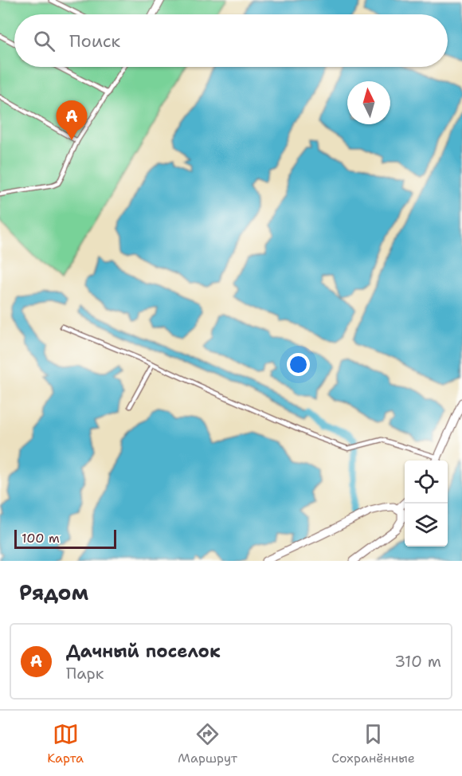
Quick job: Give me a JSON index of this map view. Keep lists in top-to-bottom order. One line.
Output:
{"scale_bar":"100 m","north":"top","page":{"search":"Поиск","pins":"A","scale":"100 m","heading":"Рядом","list":[{"mark":"A","name":"Дачный поселок","note":"Парк","value":"310 m"}],"nav":["Карта","Маршрут","Сохранённые"]}}
